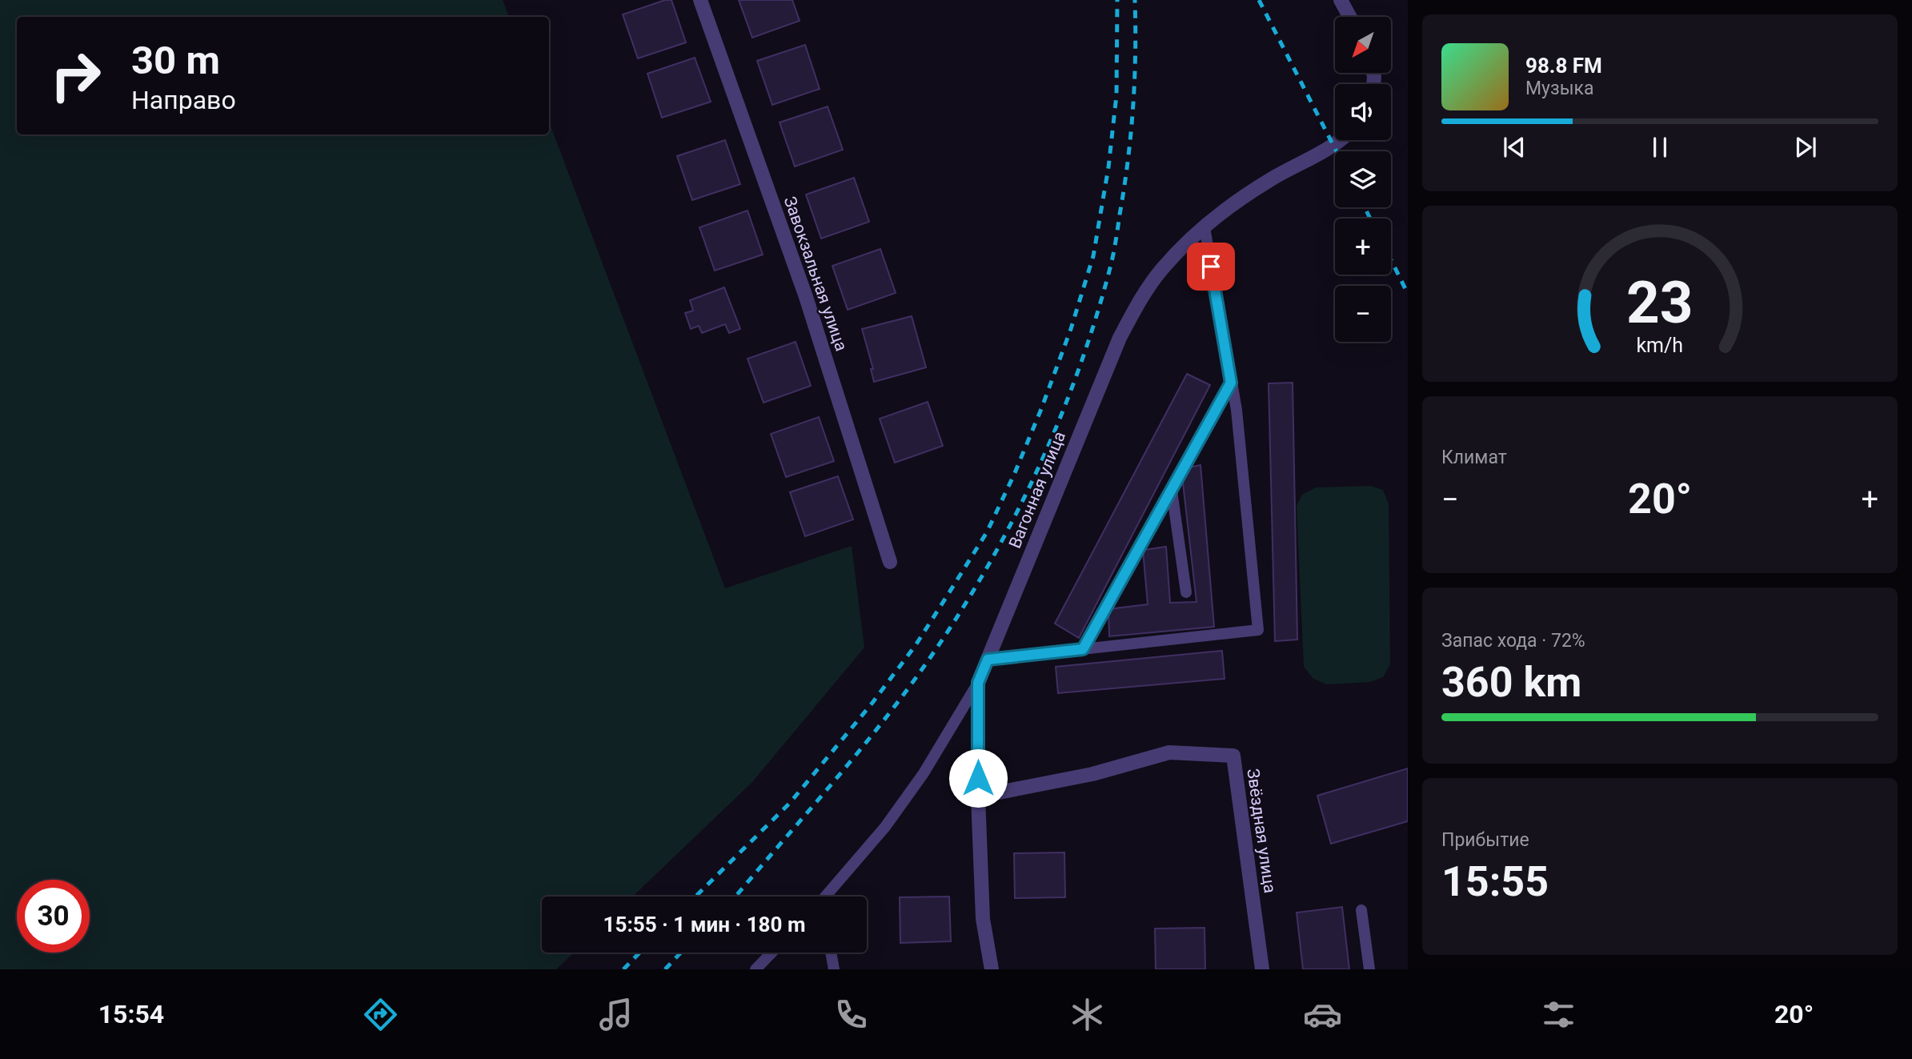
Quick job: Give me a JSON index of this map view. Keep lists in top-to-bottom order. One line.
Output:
{"streets":{"street":["Завокзальная улица","Вагонная улица","Звёздная улица"]},"crossings":[["Вагонная улица","Звёздная улица"]],"north":"bottom left","page":{"map_buttons":["+","−"],"turn":["30 m","Направо"],"song":["98.8 FM","Музыка"],"tile":["Климат",["Запас хода · 72%","360 km"],["Прибытие","15:55"]],"heat":["−","20°","+"],"limit":"30","trip":"15:55 · 1 мин · 180 m","tabs":["15:54","20°"],"gauge":["23","km/h"]}}
